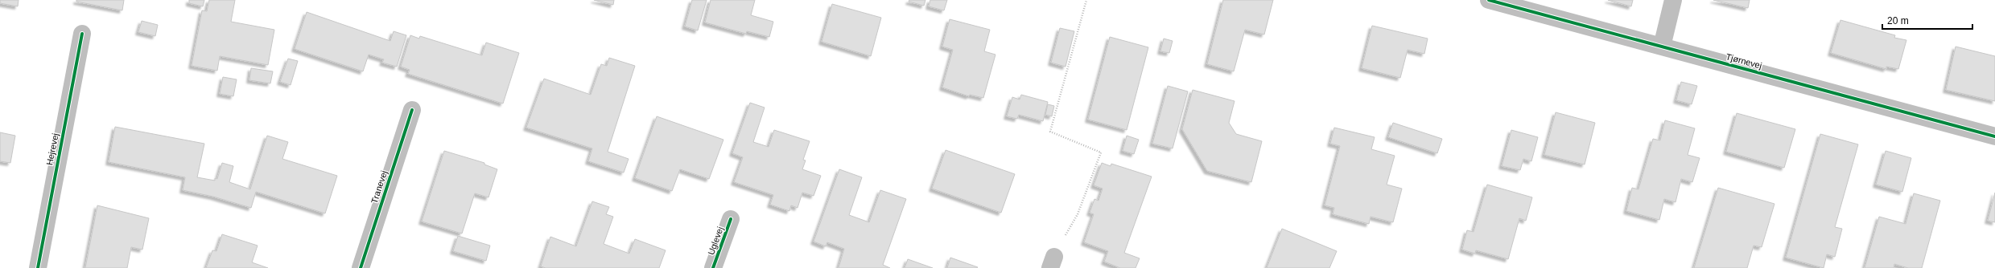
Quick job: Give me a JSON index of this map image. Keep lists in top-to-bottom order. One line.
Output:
{"streets":{"street":["Tjørnevej","Hejrevej","Tranevej","Uglevej"]},"scale_bar":"20 m"}
